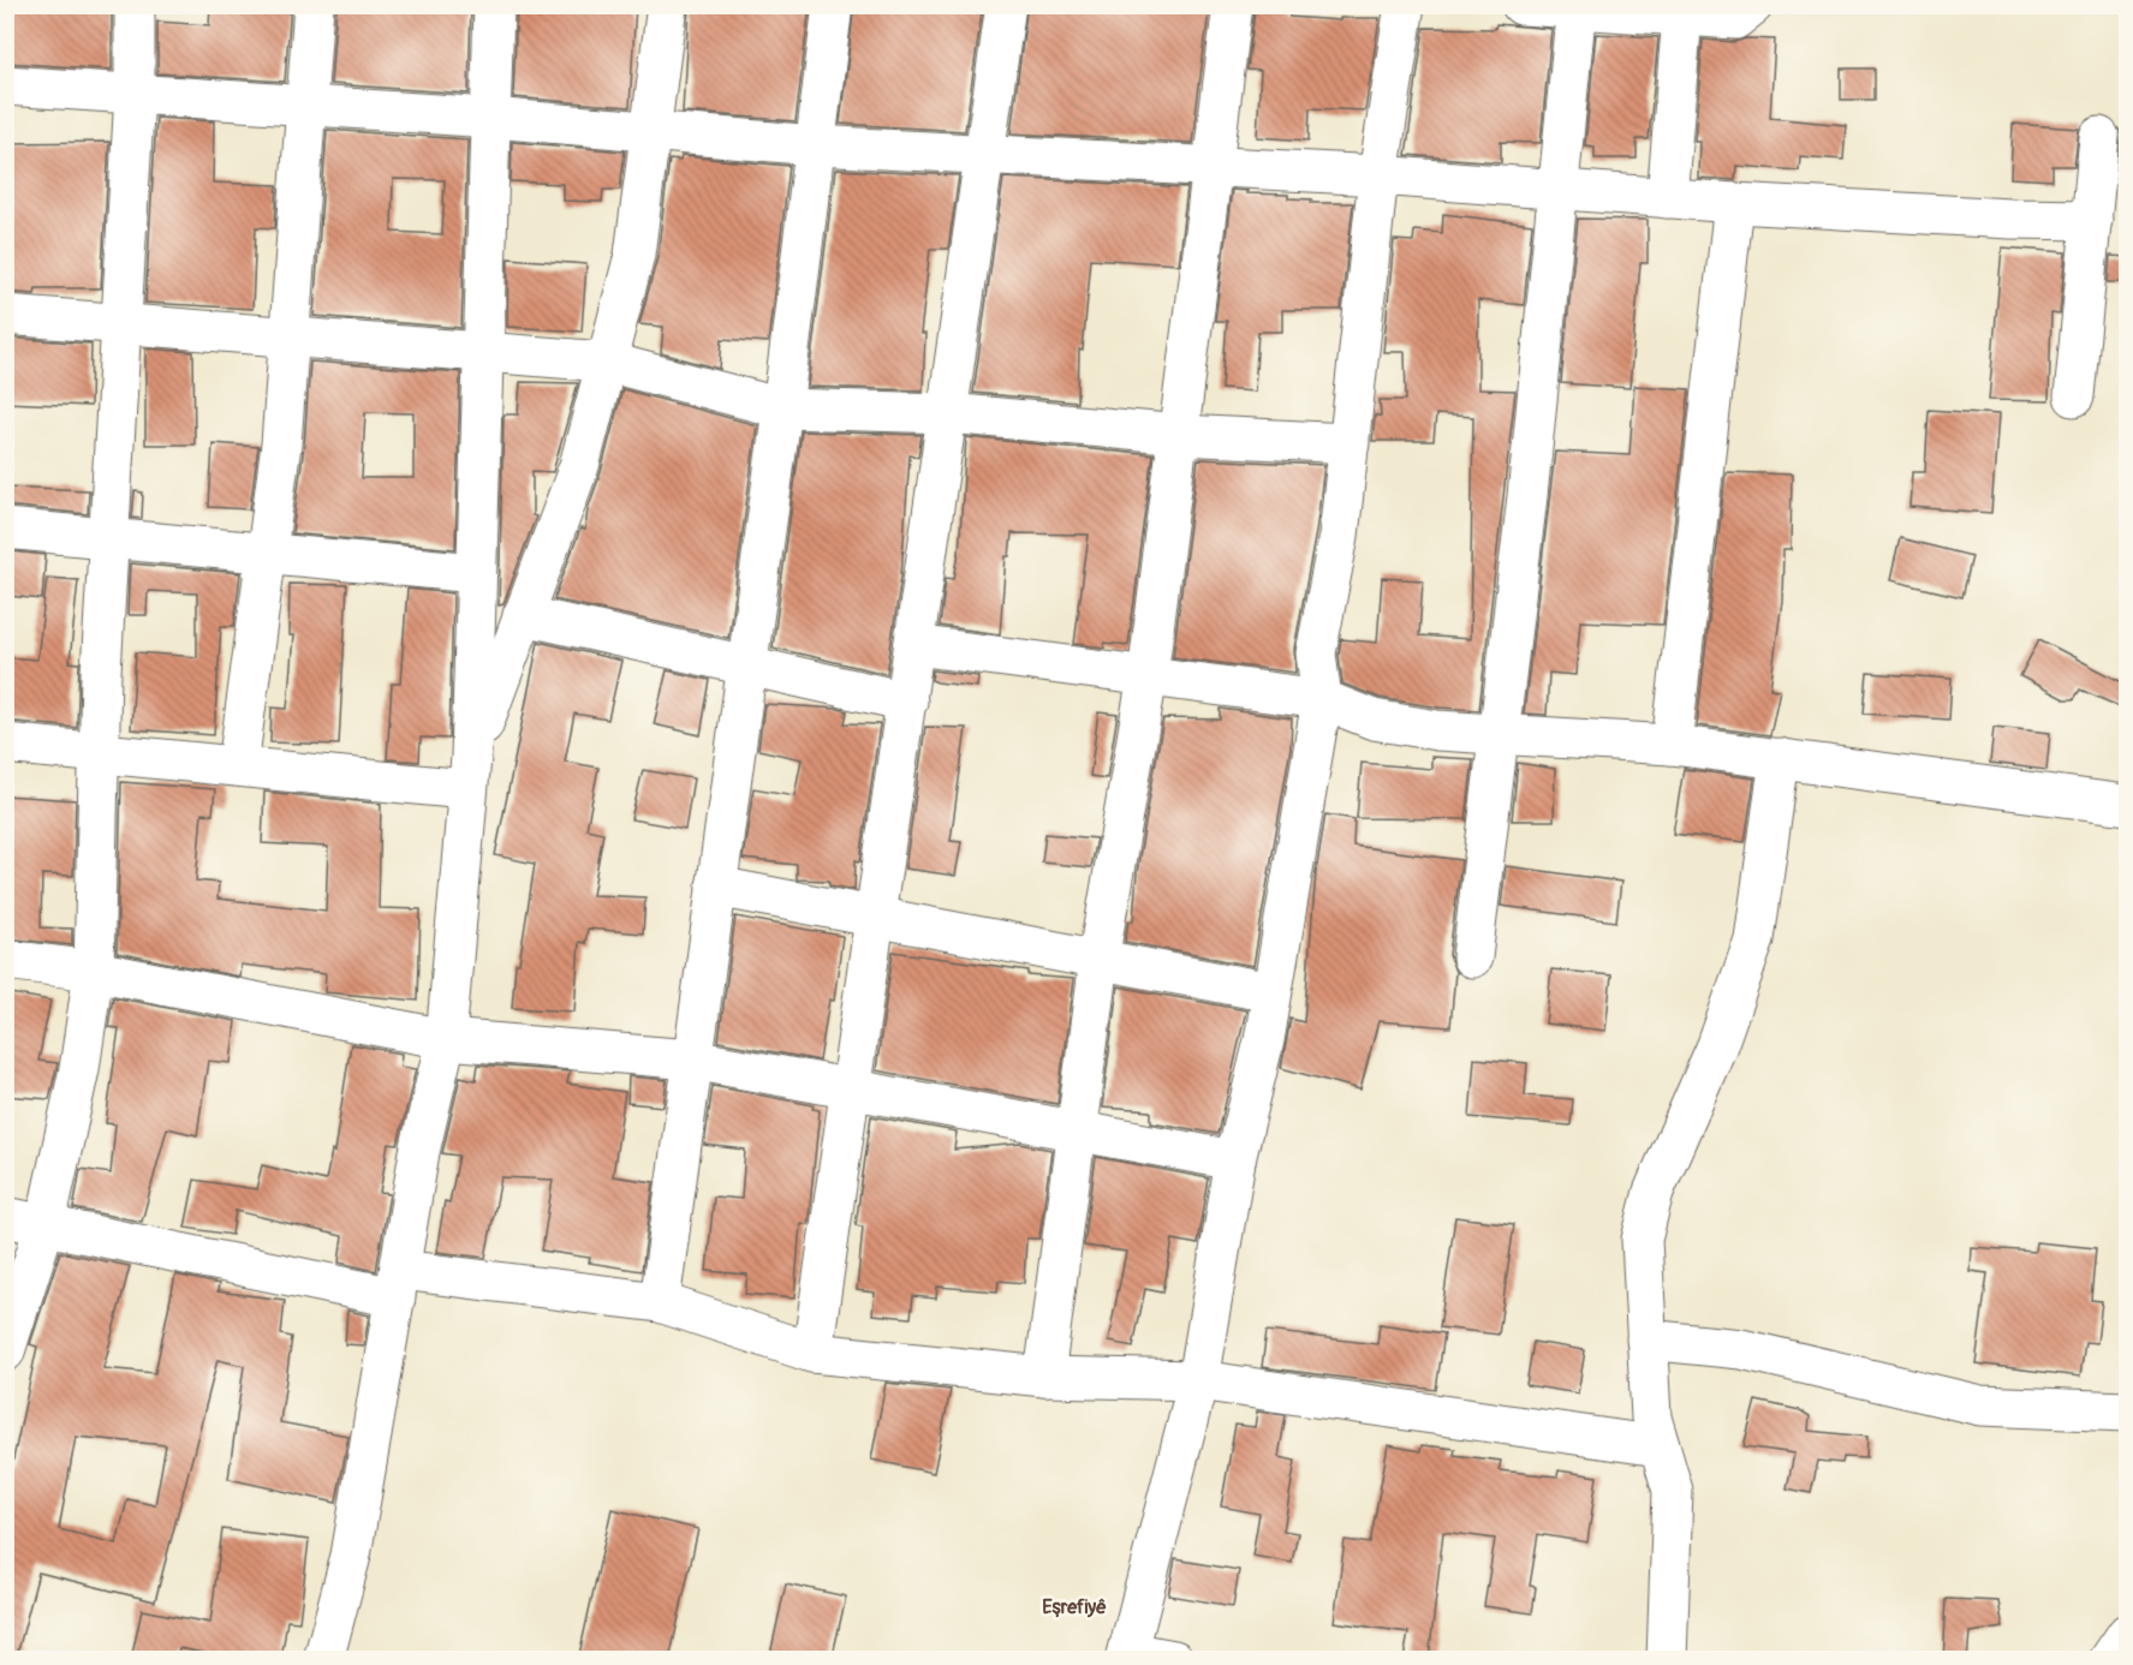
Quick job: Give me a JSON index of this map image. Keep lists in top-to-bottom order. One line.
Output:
{"districts":["Eşrefiyê"]}
